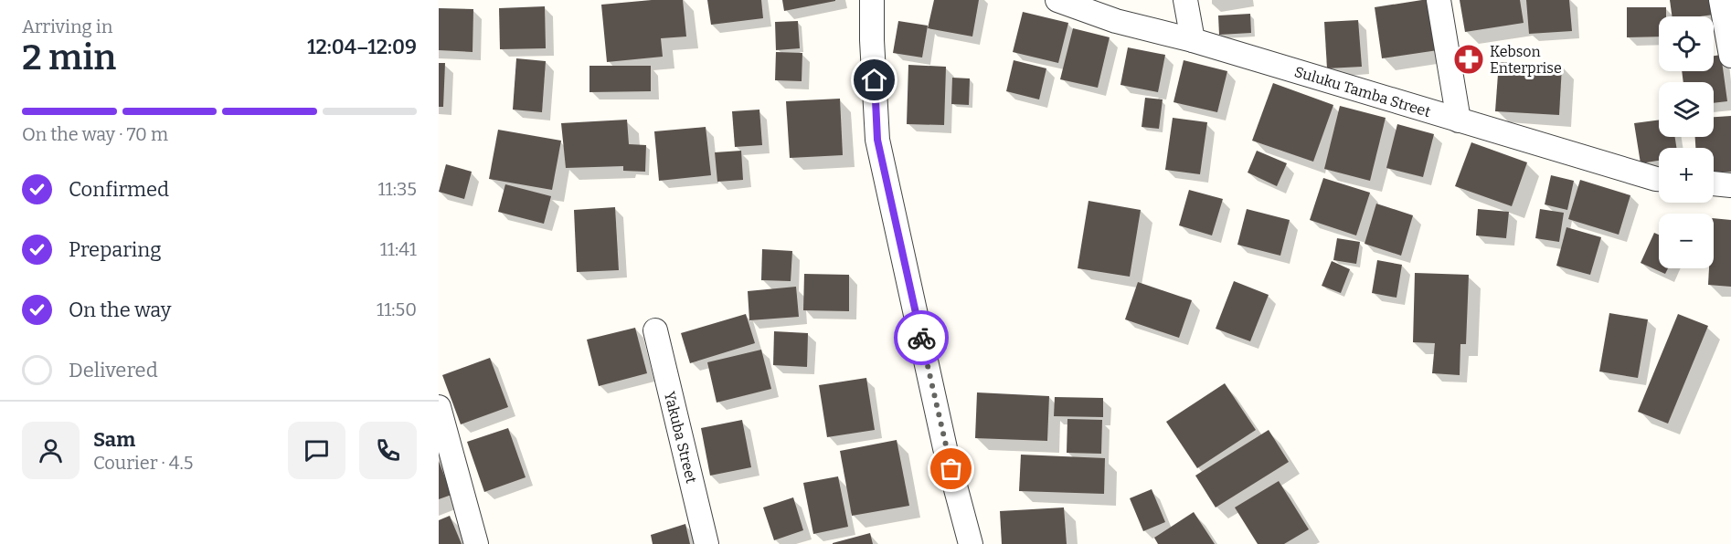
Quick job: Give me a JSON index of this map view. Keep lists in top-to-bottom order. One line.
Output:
{"streets":{"street":["Suluku Tamba Street","Yakuba Street"]},"places":{"pharmacy":["Kebson Enterprise"]},"page":{"heading":["2 min","Arriving in","12:04–12:09"],"panel":["Sam","Courier · 4.5"],"map_buttons":["+","−"],"bar":"On the way · 70 m","list":[["Confirmed","11:35"],["Preparing","11:41"],["On the way","11:50"],"Delivered"]}}
